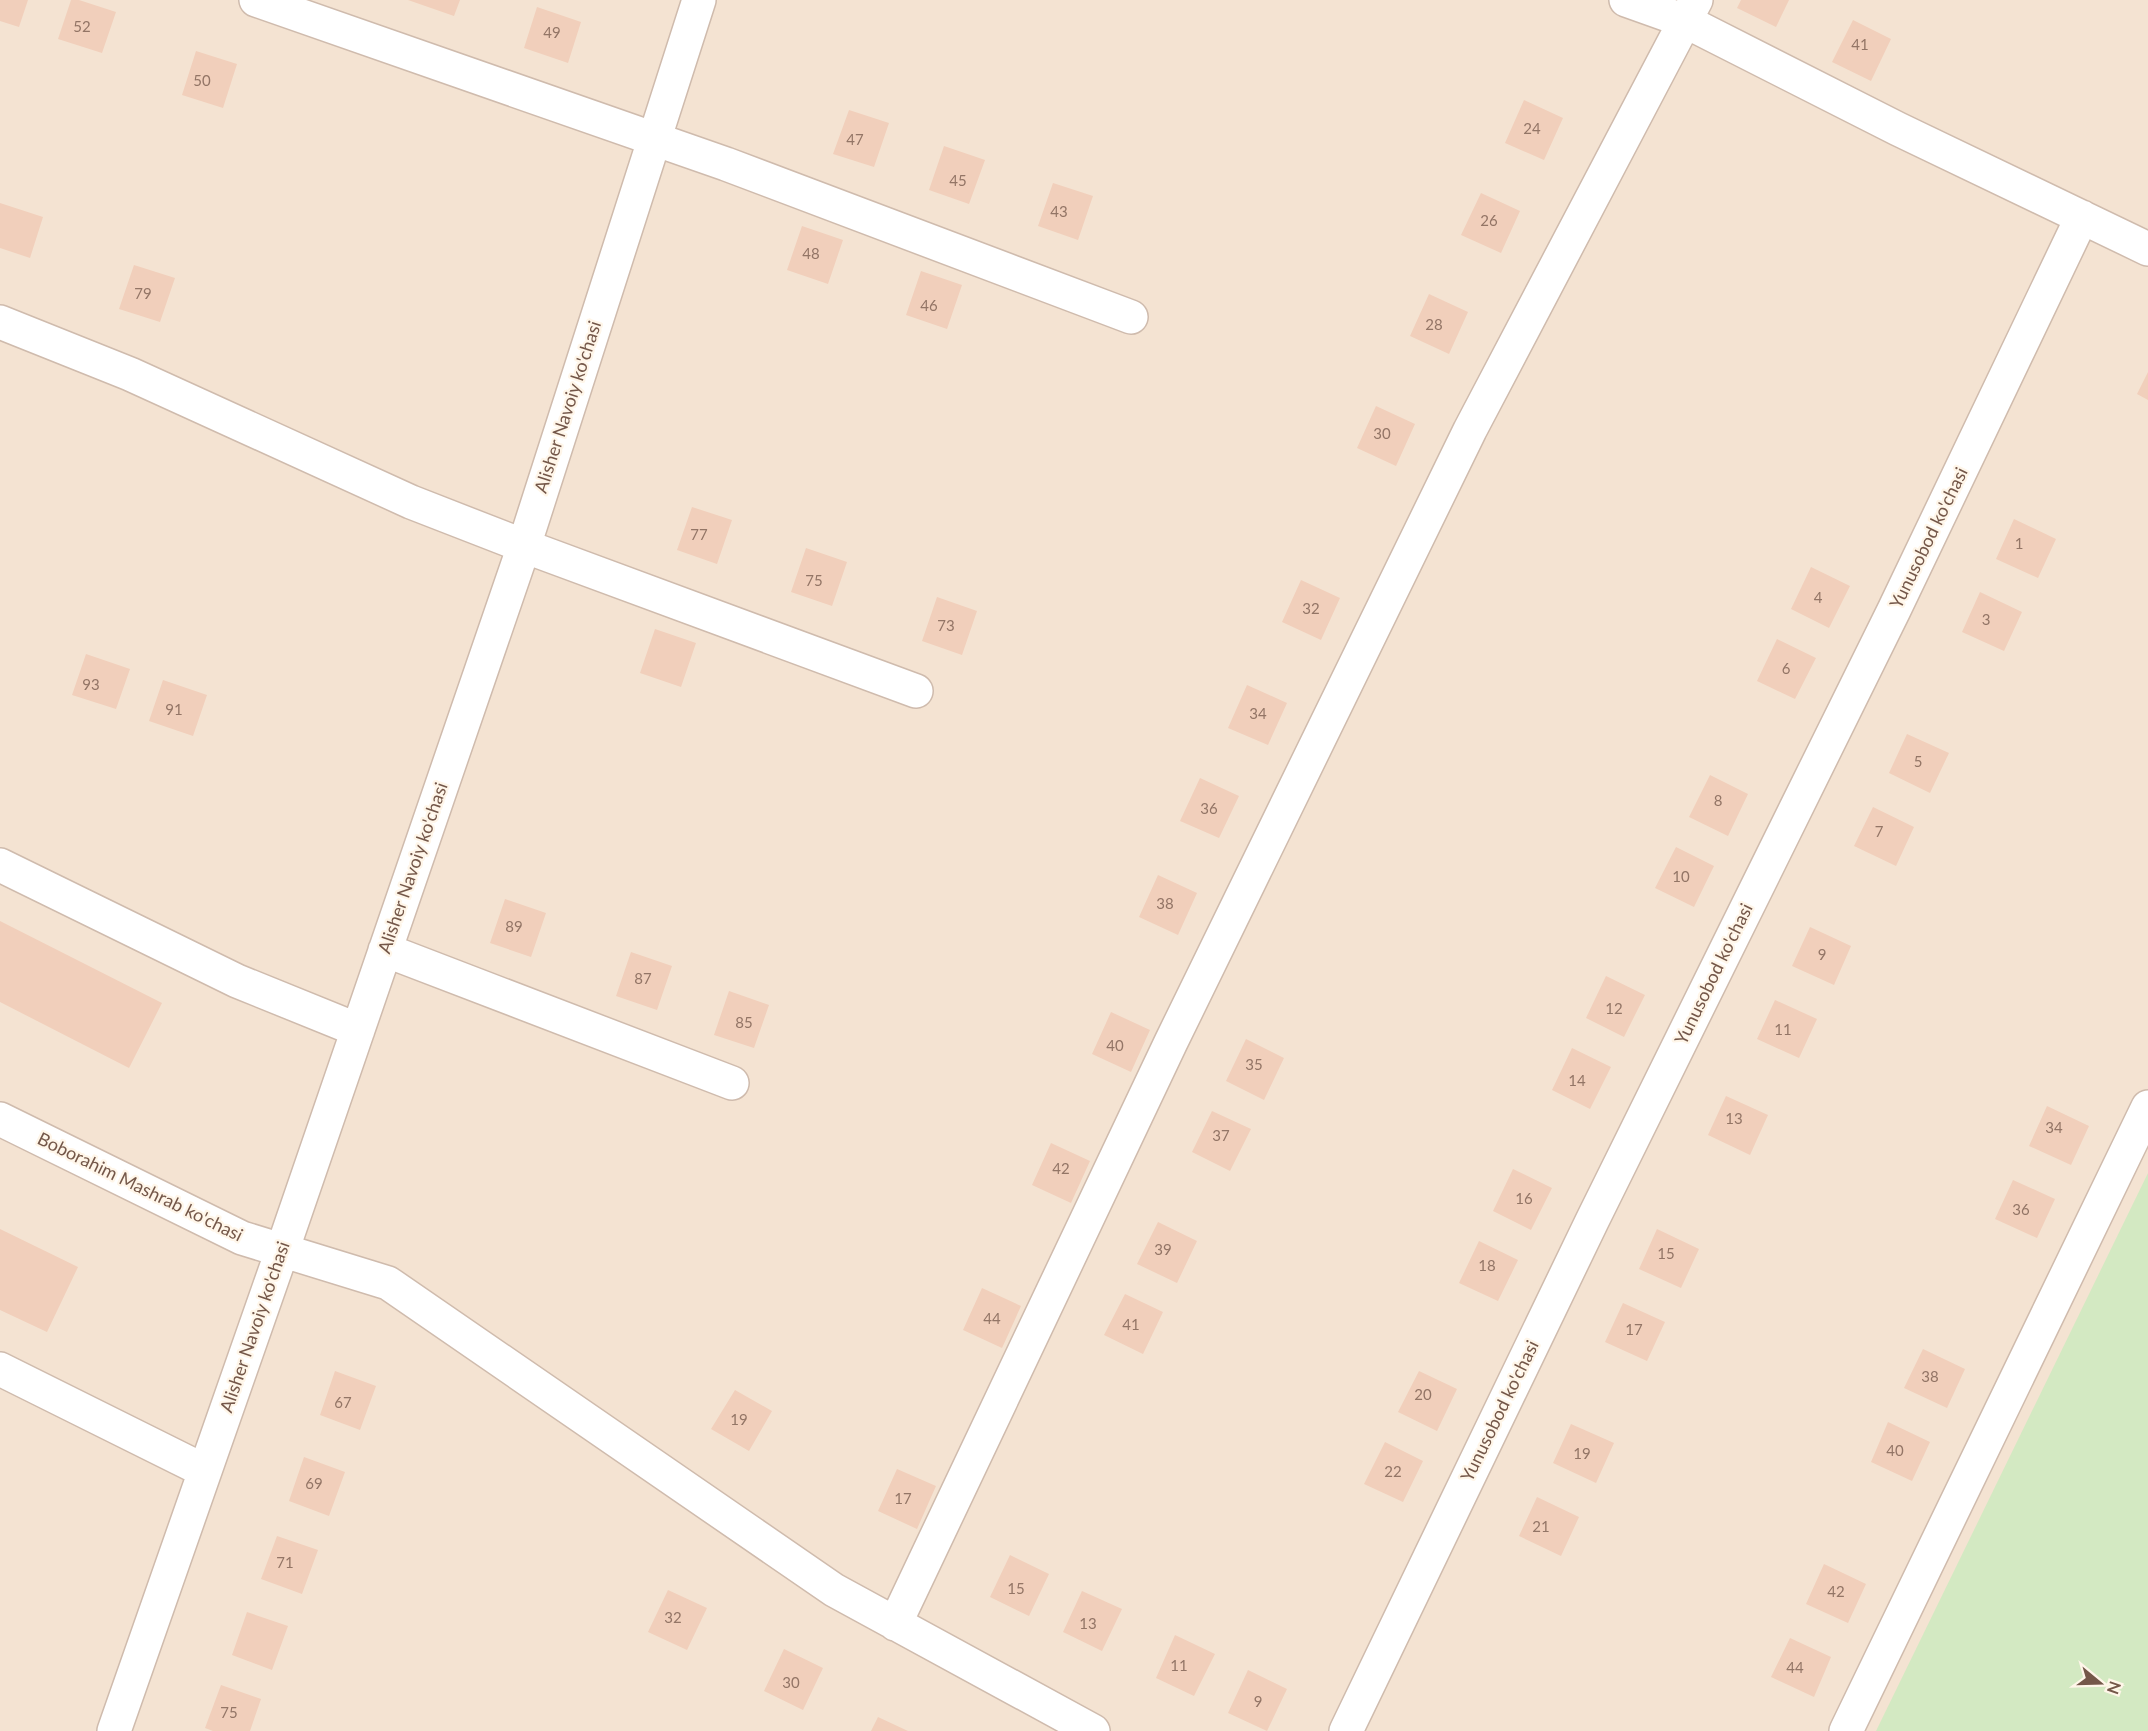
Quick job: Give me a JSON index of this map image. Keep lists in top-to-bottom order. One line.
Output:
{"streets":{"street":["Alisher Navoiy ko'chasi","Yunusobod ko'chasi","Boborahim Mashrab ko'chasi"]},"crossings":[["Alisher Navoiy ko'chasi","Boborahim Mashrab ko'chasi"]],"house_numbers":["52","49","41","50","24","47","45","43","26","48","79","46","28","30","77","1","75","4","32","3","73","6","93","91","34","5","8","36","7","10","38","89","9","87","12","85","11","40","35","14","13","34","37","42","16","36","39","15","18","44","41","17","38","20","67","19","40","19","22","69","17","21","71","15","42","32","13","11","44","30","9","75"],"north":"right"}
